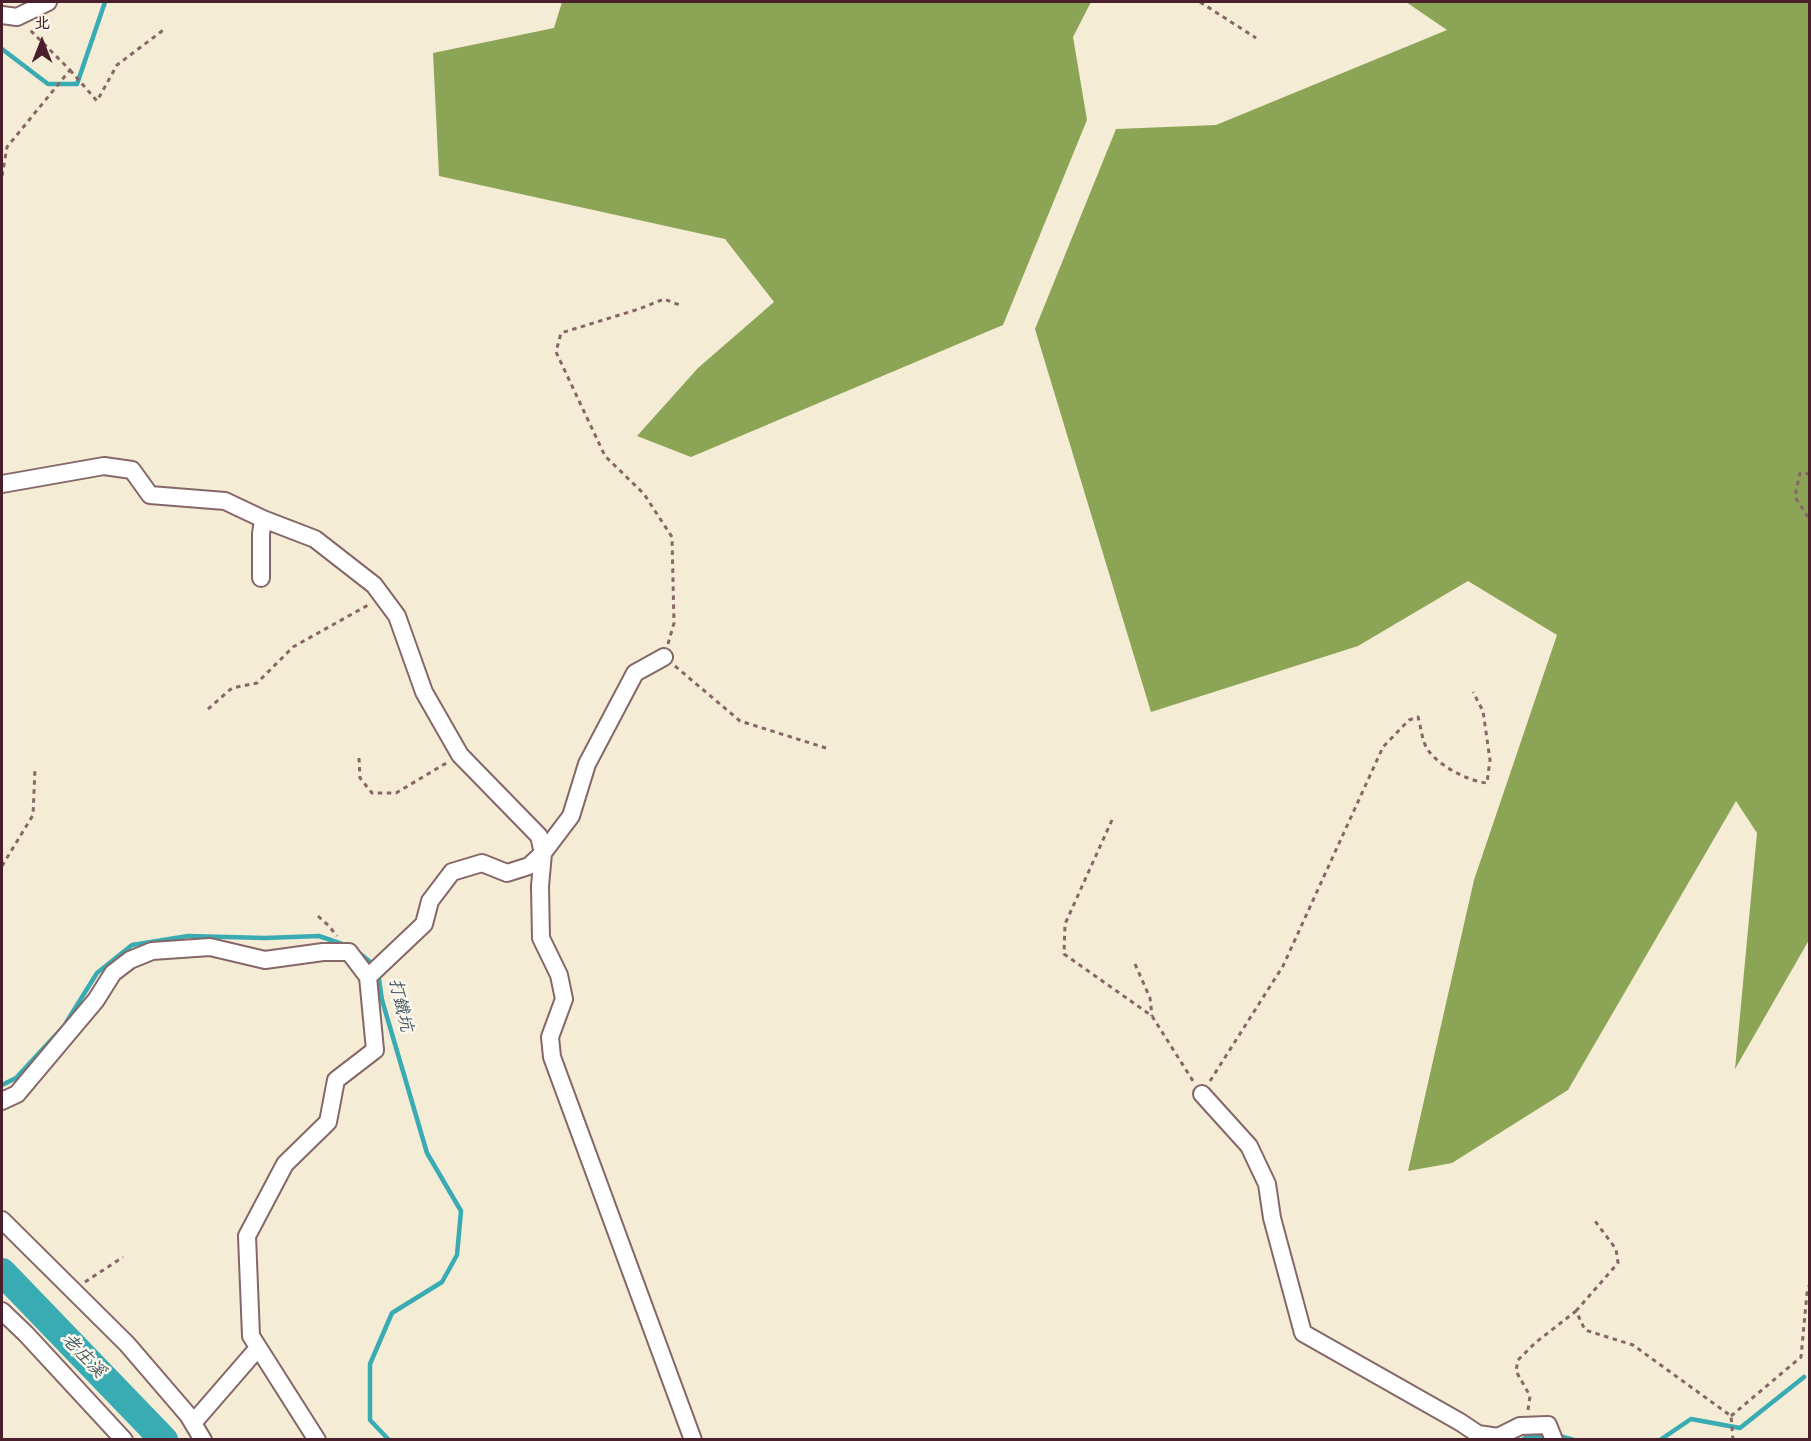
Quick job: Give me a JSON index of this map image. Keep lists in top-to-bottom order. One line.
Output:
{"water":["打鐵坑","老庄溪"],"north":"top"}
